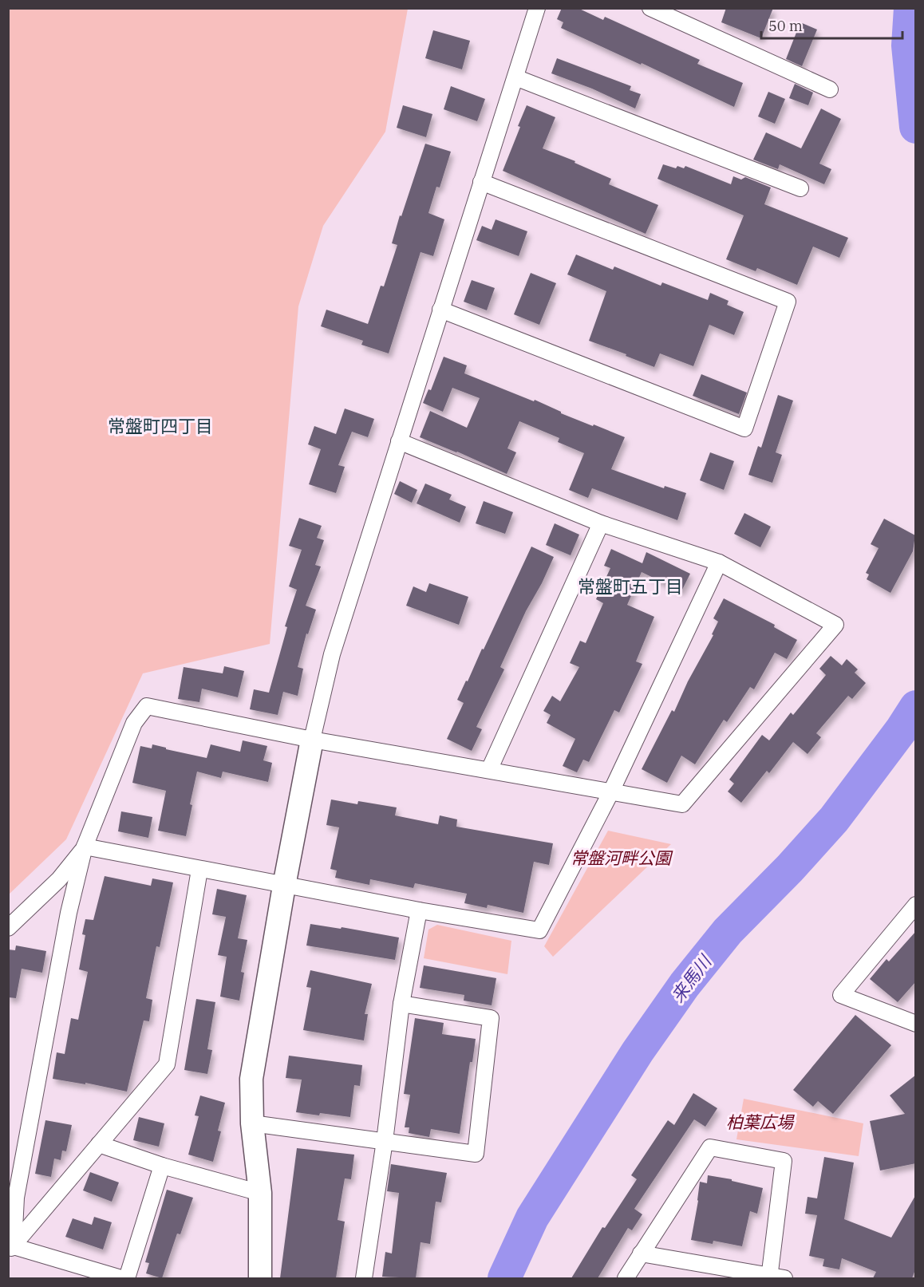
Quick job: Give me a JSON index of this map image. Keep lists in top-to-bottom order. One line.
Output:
{"districts":["常盤町四丁目","常盤町五丁目"],"water":["来馬川"],"parks":["常盤河畔公園","柏葉広場"],"scale_bar":"50 m"}
